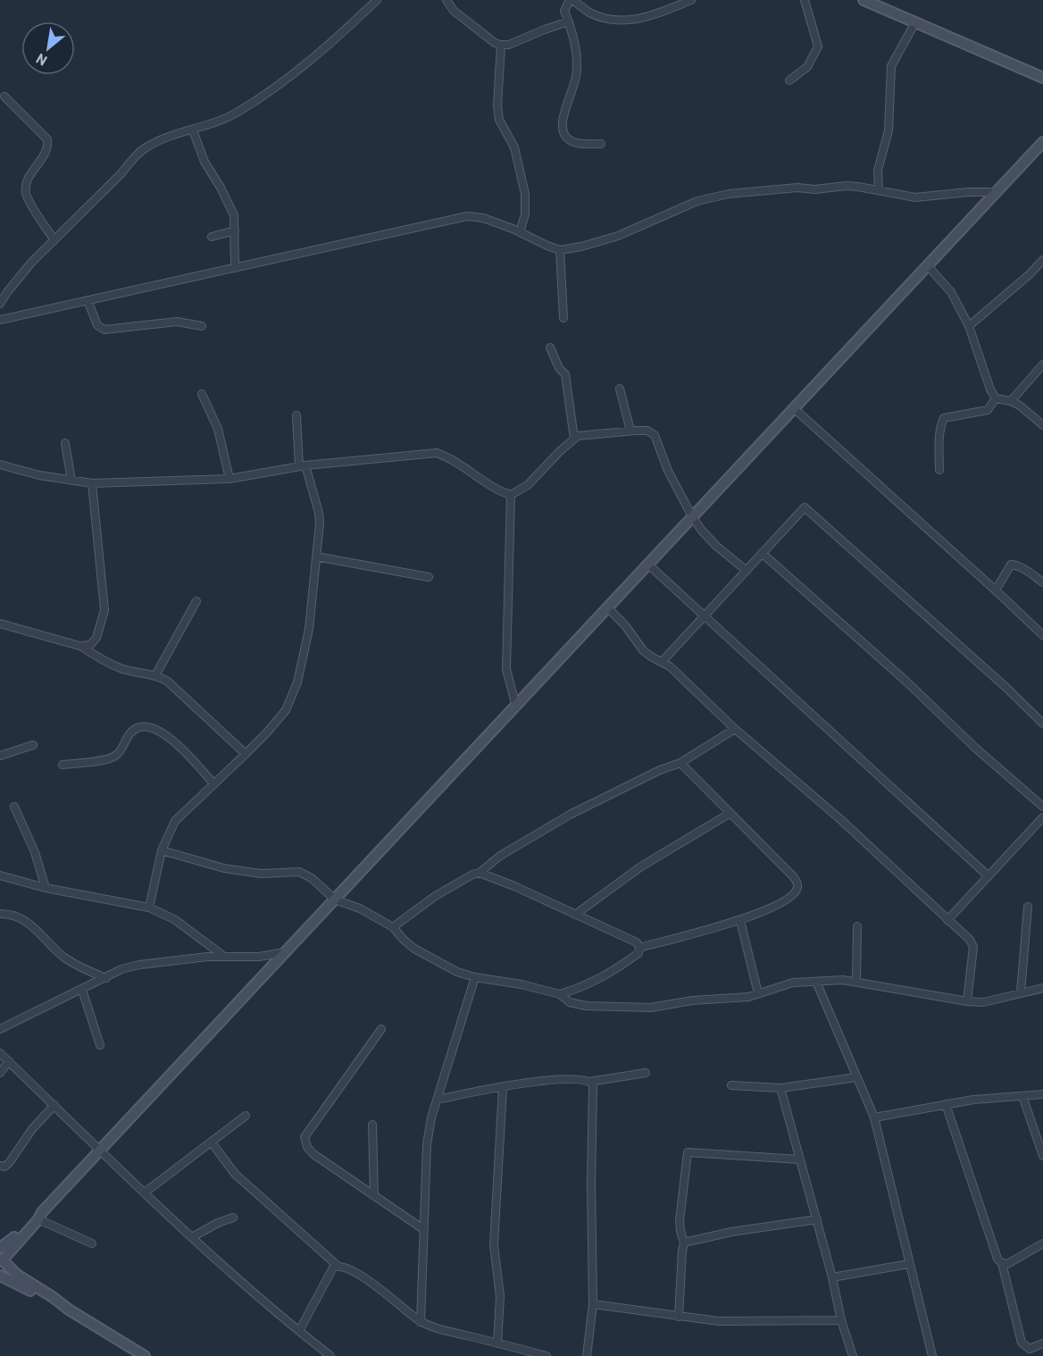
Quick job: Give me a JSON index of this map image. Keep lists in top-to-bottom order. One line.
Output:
{"north":"bottom left"}
